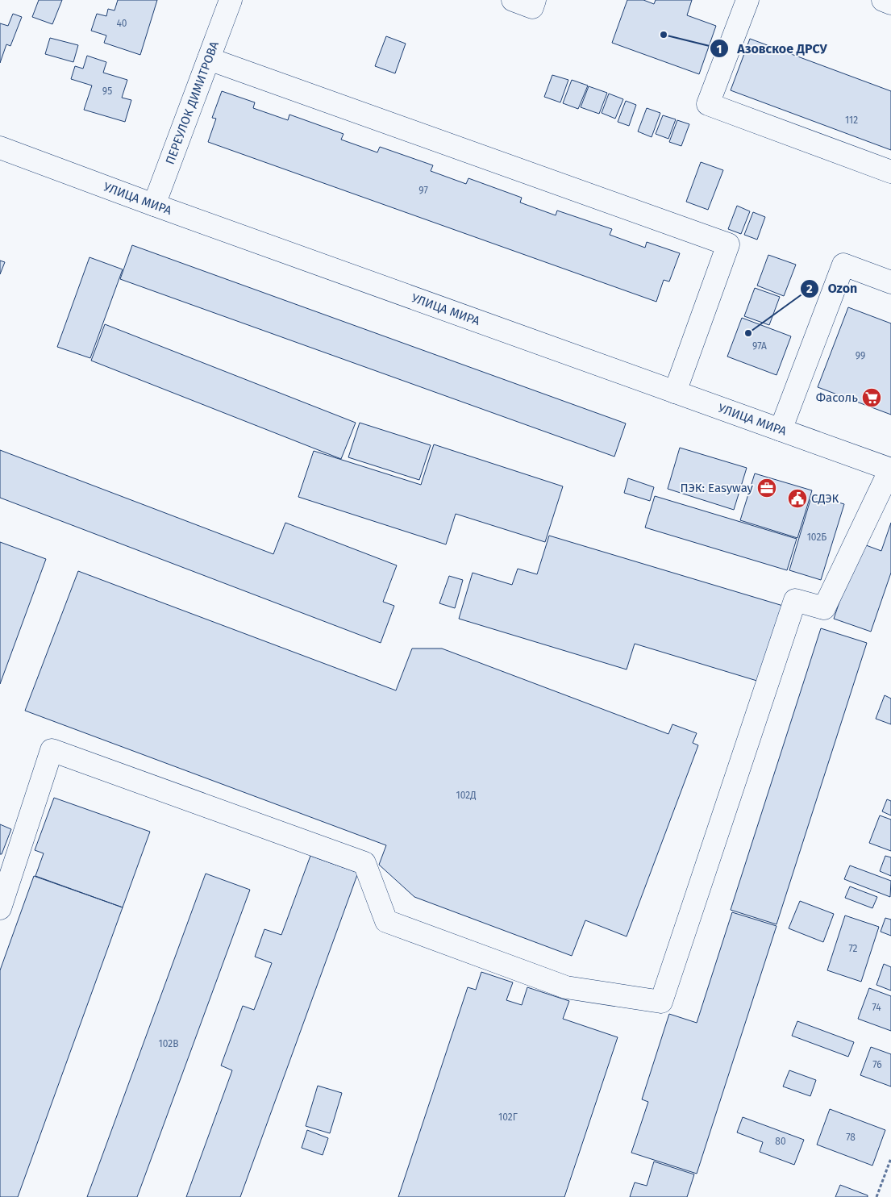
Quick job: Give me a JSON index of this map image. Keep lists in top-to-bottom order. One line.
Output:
{"streets":{"street":["ПЕРЕУЛОК ДИМИТРОВА","УЛИЦА МИРА"]},"crossings":[["ПЕРЕУЛОК ДИМИТРОВА","УЛИЦА МИРА"]],"places":{"other":["Азовское ДРСУ","Ozon"],"supermarket":["Фасоль"],"office":["ПЭК: Easyway"],"public building":["СДЭК"]},"house_numbers":["40","95","112","97","97А","99","102Б","102Д","72","74","102В","76","102Г","78","80"]}
